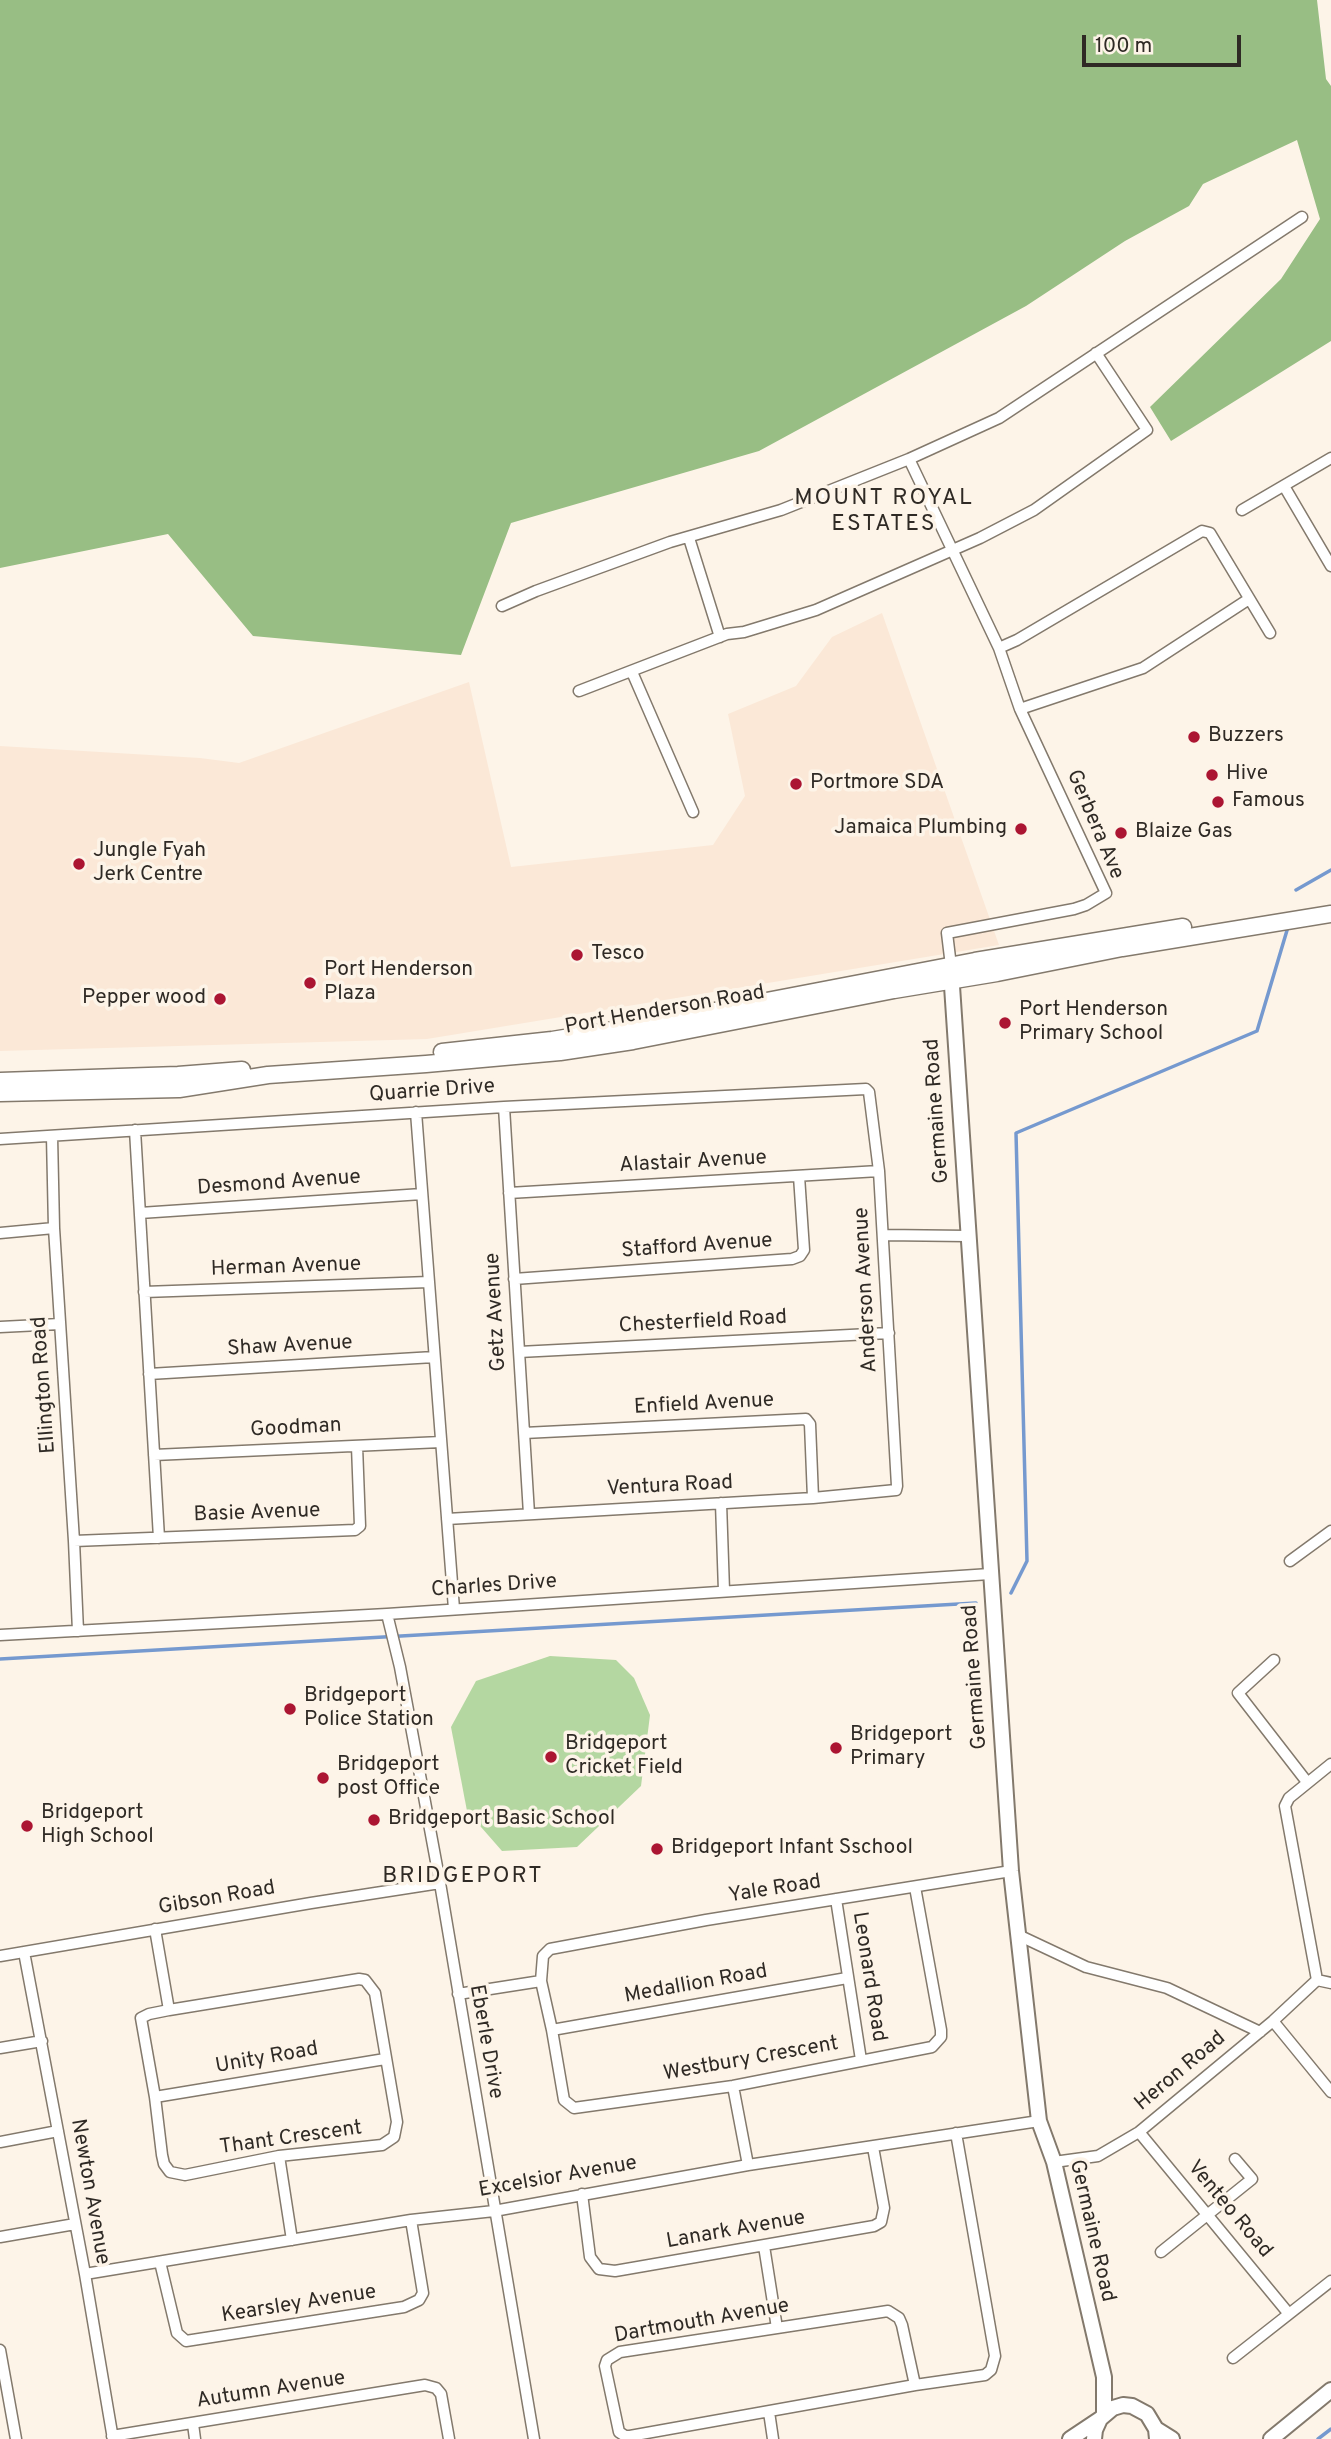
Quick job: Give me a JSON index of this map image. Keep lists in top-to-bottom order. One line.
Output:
{"streets":{"main road":["Port Henderson Road"],"street":["Gerbera Ave","Quarrie Drive","Germaine Road","Alastair Avenue","Desmond Avenue","Stafford Avenue","Herman Avenue","Anderson Avenue","Getz Avenue","Chesterfield Road","Shaw Avenue","Ellington Road","Enfield Avenue","Goodman","Ventura Road","Basie Avenue","Charles Drive","Yale Road","Gibson Road","Leonard Road","Medallion Road","Eberle Drive","Unity Road","Westbury Crescent","Heron Road","Thant Crescent","Excelsior Avenue","Newton Avenue","Venteo Road","Lanark Avenue","Kearsley Avenue","Dartmouth Avenue","Autumn Avenue"]},"crossings":[["Gerbera Ave","Port Henderson Road"],["Gerbera Ave","Germaine Road"],["Port Henderson Road","Germaine Road"],["Quarrie Drive","Anderson Avenue"],["Quarrie Drive","Getz Avenue"],["Quarrie Drive","Ellington Road"],["Germaine Road","Charles Drive"],["Germaine Road","Yale Road"],["Germaine Road","Heron Road"],["Germaine Road","Excelsior Avenue"],["Alastair Avenue","Stafford Avenue"],["Alastair Avenue","Anderson Avenue"],["Alastair Avenue","Getz Avenue"],["Stafford Avenue","Getz Avenue"],["Anderson Avenue","Chesterfield Road"],["Anderson Avenue","Ventura Road"],["Getz Avenue","Chesterfield Road"],["Getz Avenue","Enfield Avenue"],["Getz Avenue","Ventura Road"],["Ellington Road","Basie Avenue"],["Ellington Road","Charles Drive"],["Enfield Avenue","Ventura Road"],["Goodman","Basie Avenue"],["Charles Drive","Eberle Drive"],["Yale Road","Leonard Road"],["Yale Road","Westbury Crescent"],["Gibson Road","Eberle Drive"],["Gibson Road","Newton Avenue"],["Leonard Road","Medallion Road"],["Leonard Road","Westbury Crescent"],["Medallion Road","Westbury Crescent"],["Eberle Drive","Excelsior Avenue"],["Unity Road","Thant Crescent"],["Heron Road","Venteo Road"],["Excelsior Avenue","Newton Avenue"],["Excelsior Avenue","Lanark Avenue"],["Excelsior Avenue","Kearsley Avenue"],["Excelsior Avenue","Dartmouth Avenue"],["Newton Avenue","Autumn Avenue"]],"districts":["MOUNT ROYAL ESTATES","BRIDGEPORT"],"places":["Buzzers","Hive","Portmore SDA","Famous","Jamaica Plumbing","Blaize Gas","Jungle Fyah Jerk Centre","Tesco","Port Henderson Plaza","Pepper wood","Port Henderson Primary School","Bridgeport Police Station","Bridgeport Primary","Bridgeport Cricket Field","Bridgeport post Office","Bridgeport Basic School","Bridgeport High School","Bridgeport Infant Sschool"],"scale_bar":"100 m"}
